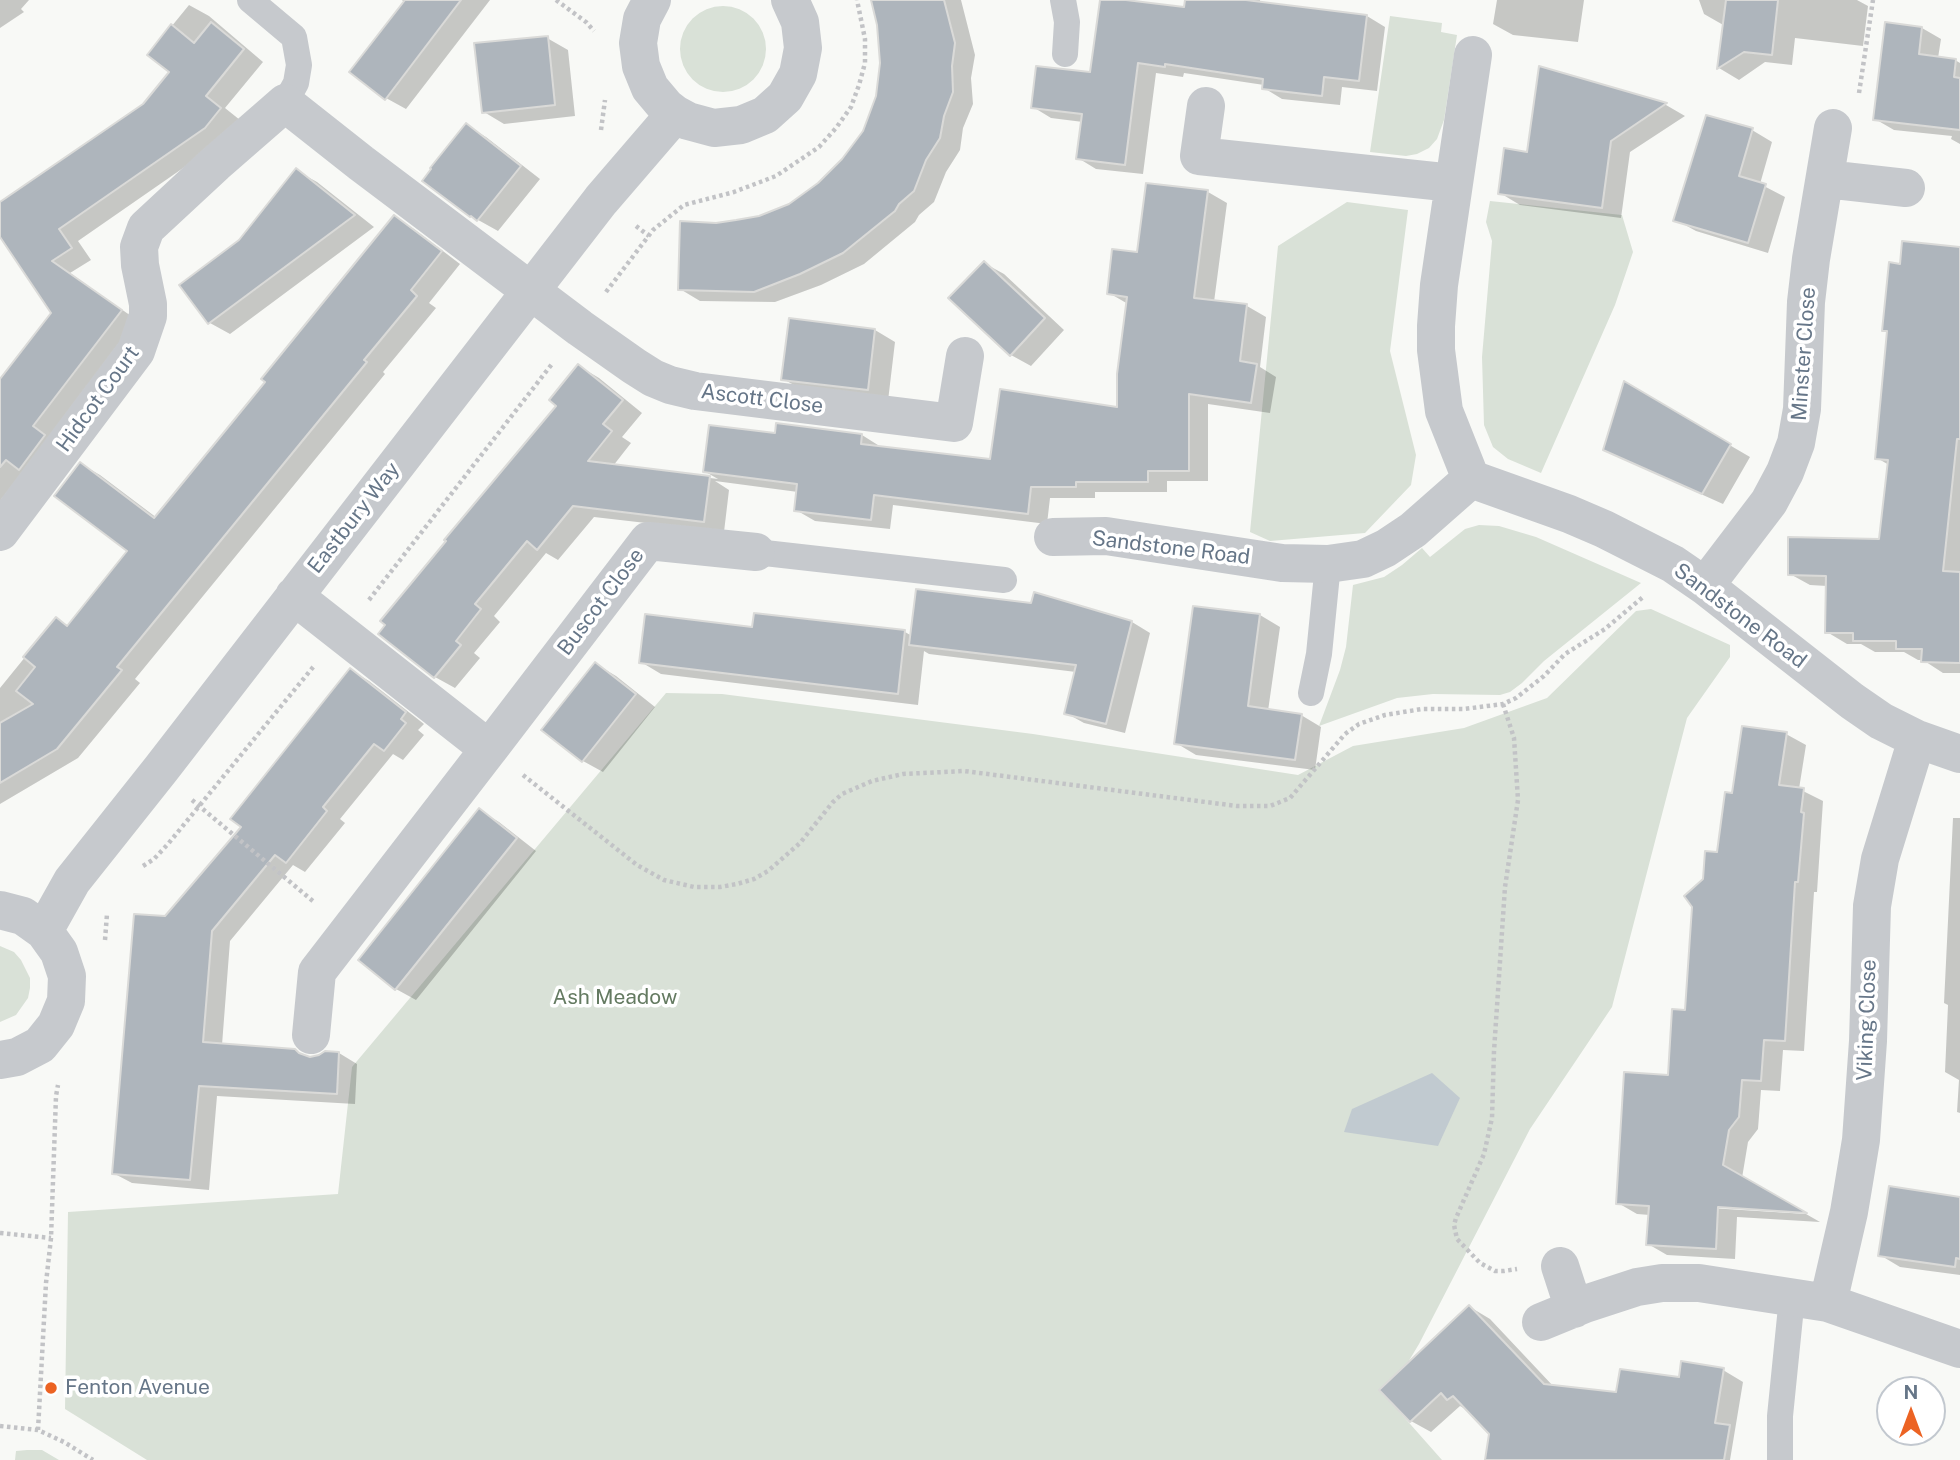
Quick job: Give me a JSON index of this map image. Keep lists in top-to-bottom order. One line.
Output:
{"streets":{"street":["Minster Close","Hidcot Court","Ascott Close","Eastbury Way","Sandstone Road","Buscot Close","Viking Close"]},"crossings":[["Minster Close","Sandstone Road"],["Ascott Close","Eastbury Way"],["Sandstone Road","Viking Close"]],"parks":["Ash Meadow"],"places":["Fenton Avenue"],"north":"top"}
